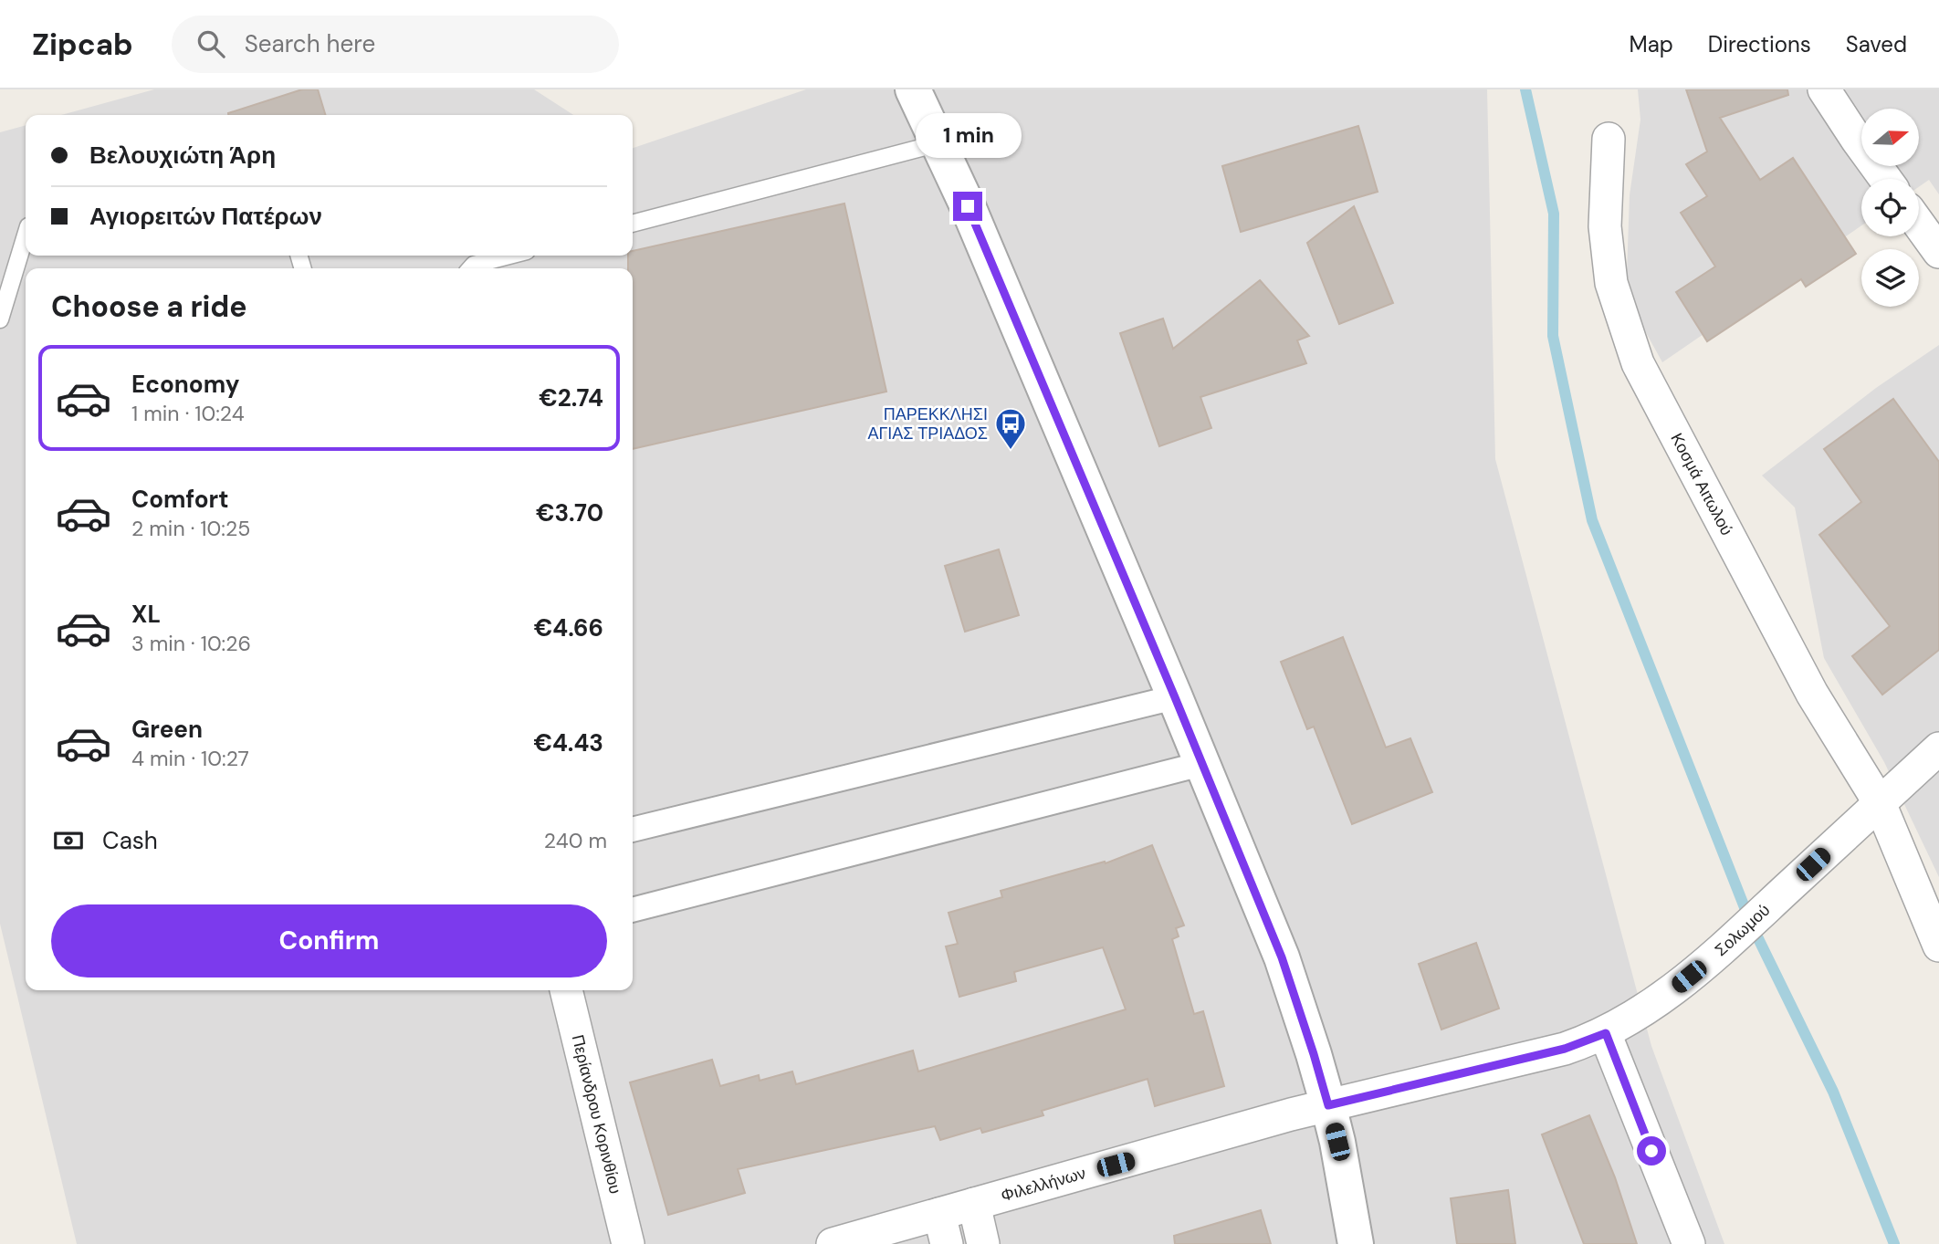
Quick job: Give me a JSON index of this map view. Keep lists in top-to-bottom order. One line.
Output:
{"streets":{"street":["Κοσμά Αιτωλού","Σολωμού","Περίανδρου Κορινθίου","Φιλελλήνων"]},"crossings":[["Κοσμά Αιτωλού","Σολωμού"],["Σολωμού","Φιλελλήνων"]],"places":{"bus stop":["ΠΑΡΕΚΚΛΗΣΙ ΑΓΙΑΣ ΤΡΙΑΔΟΣ"]},"north":"right","page":{"header":"Zipcab","search":"Search here","nav":["Map","Directions","Saved"],"bubble":"1 min","banner":["Βελουχιώτη Άρη","Αγιορειτών Πατέρων"],"heading":"Choose a ride","list":[{"name":"Economy","note":"1 min · 10:24","value":"€2.74"},{"name":"Comfort","note":"2 min · 10:25","value":"€3.70"},{"name":"XL","note":"3 min · 10:26","value":"€4.66"},{"name":"Green","note":"4 min · 10:27","value":"€4.43"}],"pay":["Cash","240 m"],"buttons":"Confirm"}}
